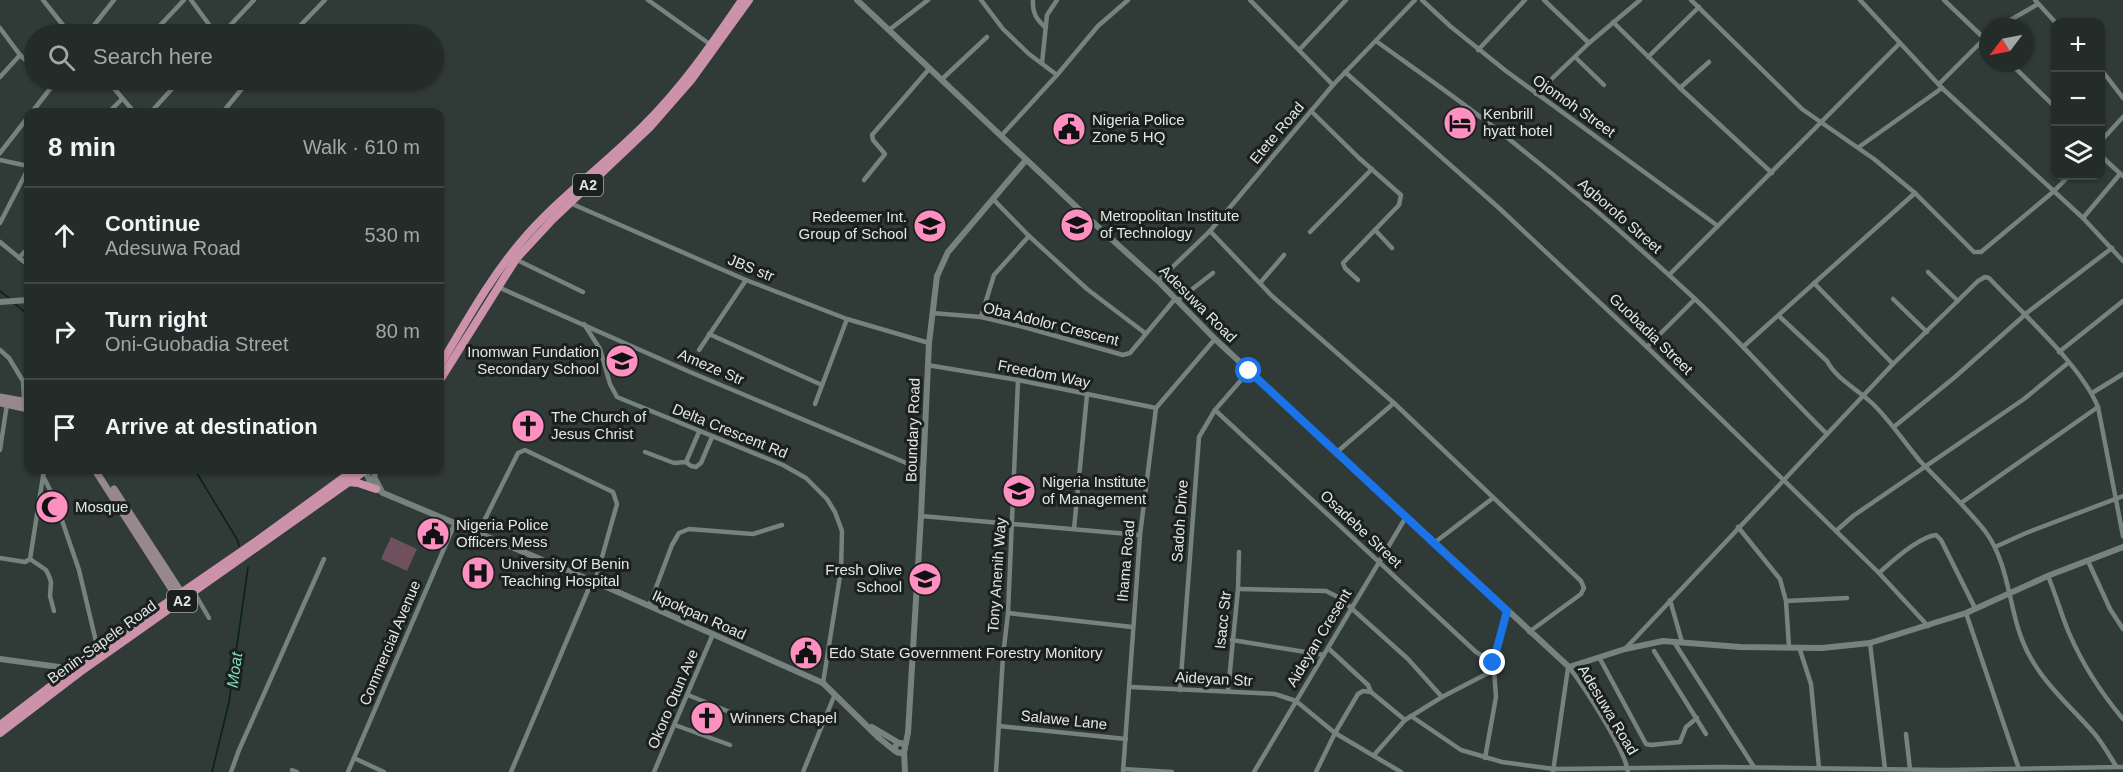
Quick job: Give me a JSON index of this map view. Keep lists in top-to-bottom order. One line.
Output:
{"streets":{"highway":["A2","Benin-Sapele Road"],"street":["Ojomoh Street","Etete Road","Agborofo Street","JBS str","Adesuwa Road","Oba Adolor Crescent","Guobadia Street","Ameze Str","Freedom Way","Boundary Road","Delta Crescent Rd","Sadoh Drive","Osadebe Street","Ihama Road","Tony Anenih Way","Ikpokpan Road","Isacc Str","Aideyan Cresent","Commercial Avenue","Aideyan Str","Okoro Otun Ave","Salawe Lane"]},"crossings":[["Etete Road","Agborofo Street"],["Etete Road","Adesuwa Road"],["Etete Road","Guobadia Street"],["A2","JBS str"],["A2","Ameze Str"],["JBS str","Boundary Road"],["Adesuwa Road","Oba Adolor Crescent"],["Adesuwa Road","Boundary Road"],["Adesuwa Road","Sadoh Drive"],["Adesuwa Road","Aideyan Cresent"],["Oba Adolor Crescent","Boundary Road"],["Ameze Str","Boundary Road"],["Ameze Str","Delta Crescent Rd"],["Freedom Way","Boundary Road"],["Freedom Way","Ihama Road"],["Freedom Way","Tony Anenih Way"],["Boundary Road","Ikpokpan Road"],["Delta Crescent Rd","Ikpokpan Road"],["Sadoh Drive","Osadebe Street"],["Sadoh Drive","Aideyan Str"],["Osadebe Street","Aideyan Cresent"],["Ihama Road","Aideyan Str"],["Ihama Road","Salawe Lane"],["Tony Anenih Way","Salawe Lane"],["Ikpokpan Road","Commercial Avenue"],["Ikpokpan Road","Okoro Otun Ave"],["Isacc Str","Aideyan Str"],["Aideyan Cresent","Aideyan Str"]],"water":["Moat"],"places":{"hotel":["Kenbrill hyatt hotel"],"public building":["Nigeria Police Zone 5 HQ","Nigeria Police Officers Mess","Edo State Government Forestry Monitory"],"school or university":["Metropolitan Institute of Technology","Redeemer Int. Group of School","Inomwan Fundation Secondary School","Nigeria Institute of Management","Fresh Olive School"],"church":["The Church of Jesus Christ","Winners Chapel"],"mosque":["Mosque"],"hospital":["University Of Benin Teaching Hospital"]},"north":"bottom left","page":{"map_buttons":["+","−"],"search":"Search here","heading":["8 min","Walk · 610 m"],"list":[["Continue","Adesuwa Road","530 m"],["Turn right","Oni-Guobadia Street","80 m"],"Arrive at destination"]}}
